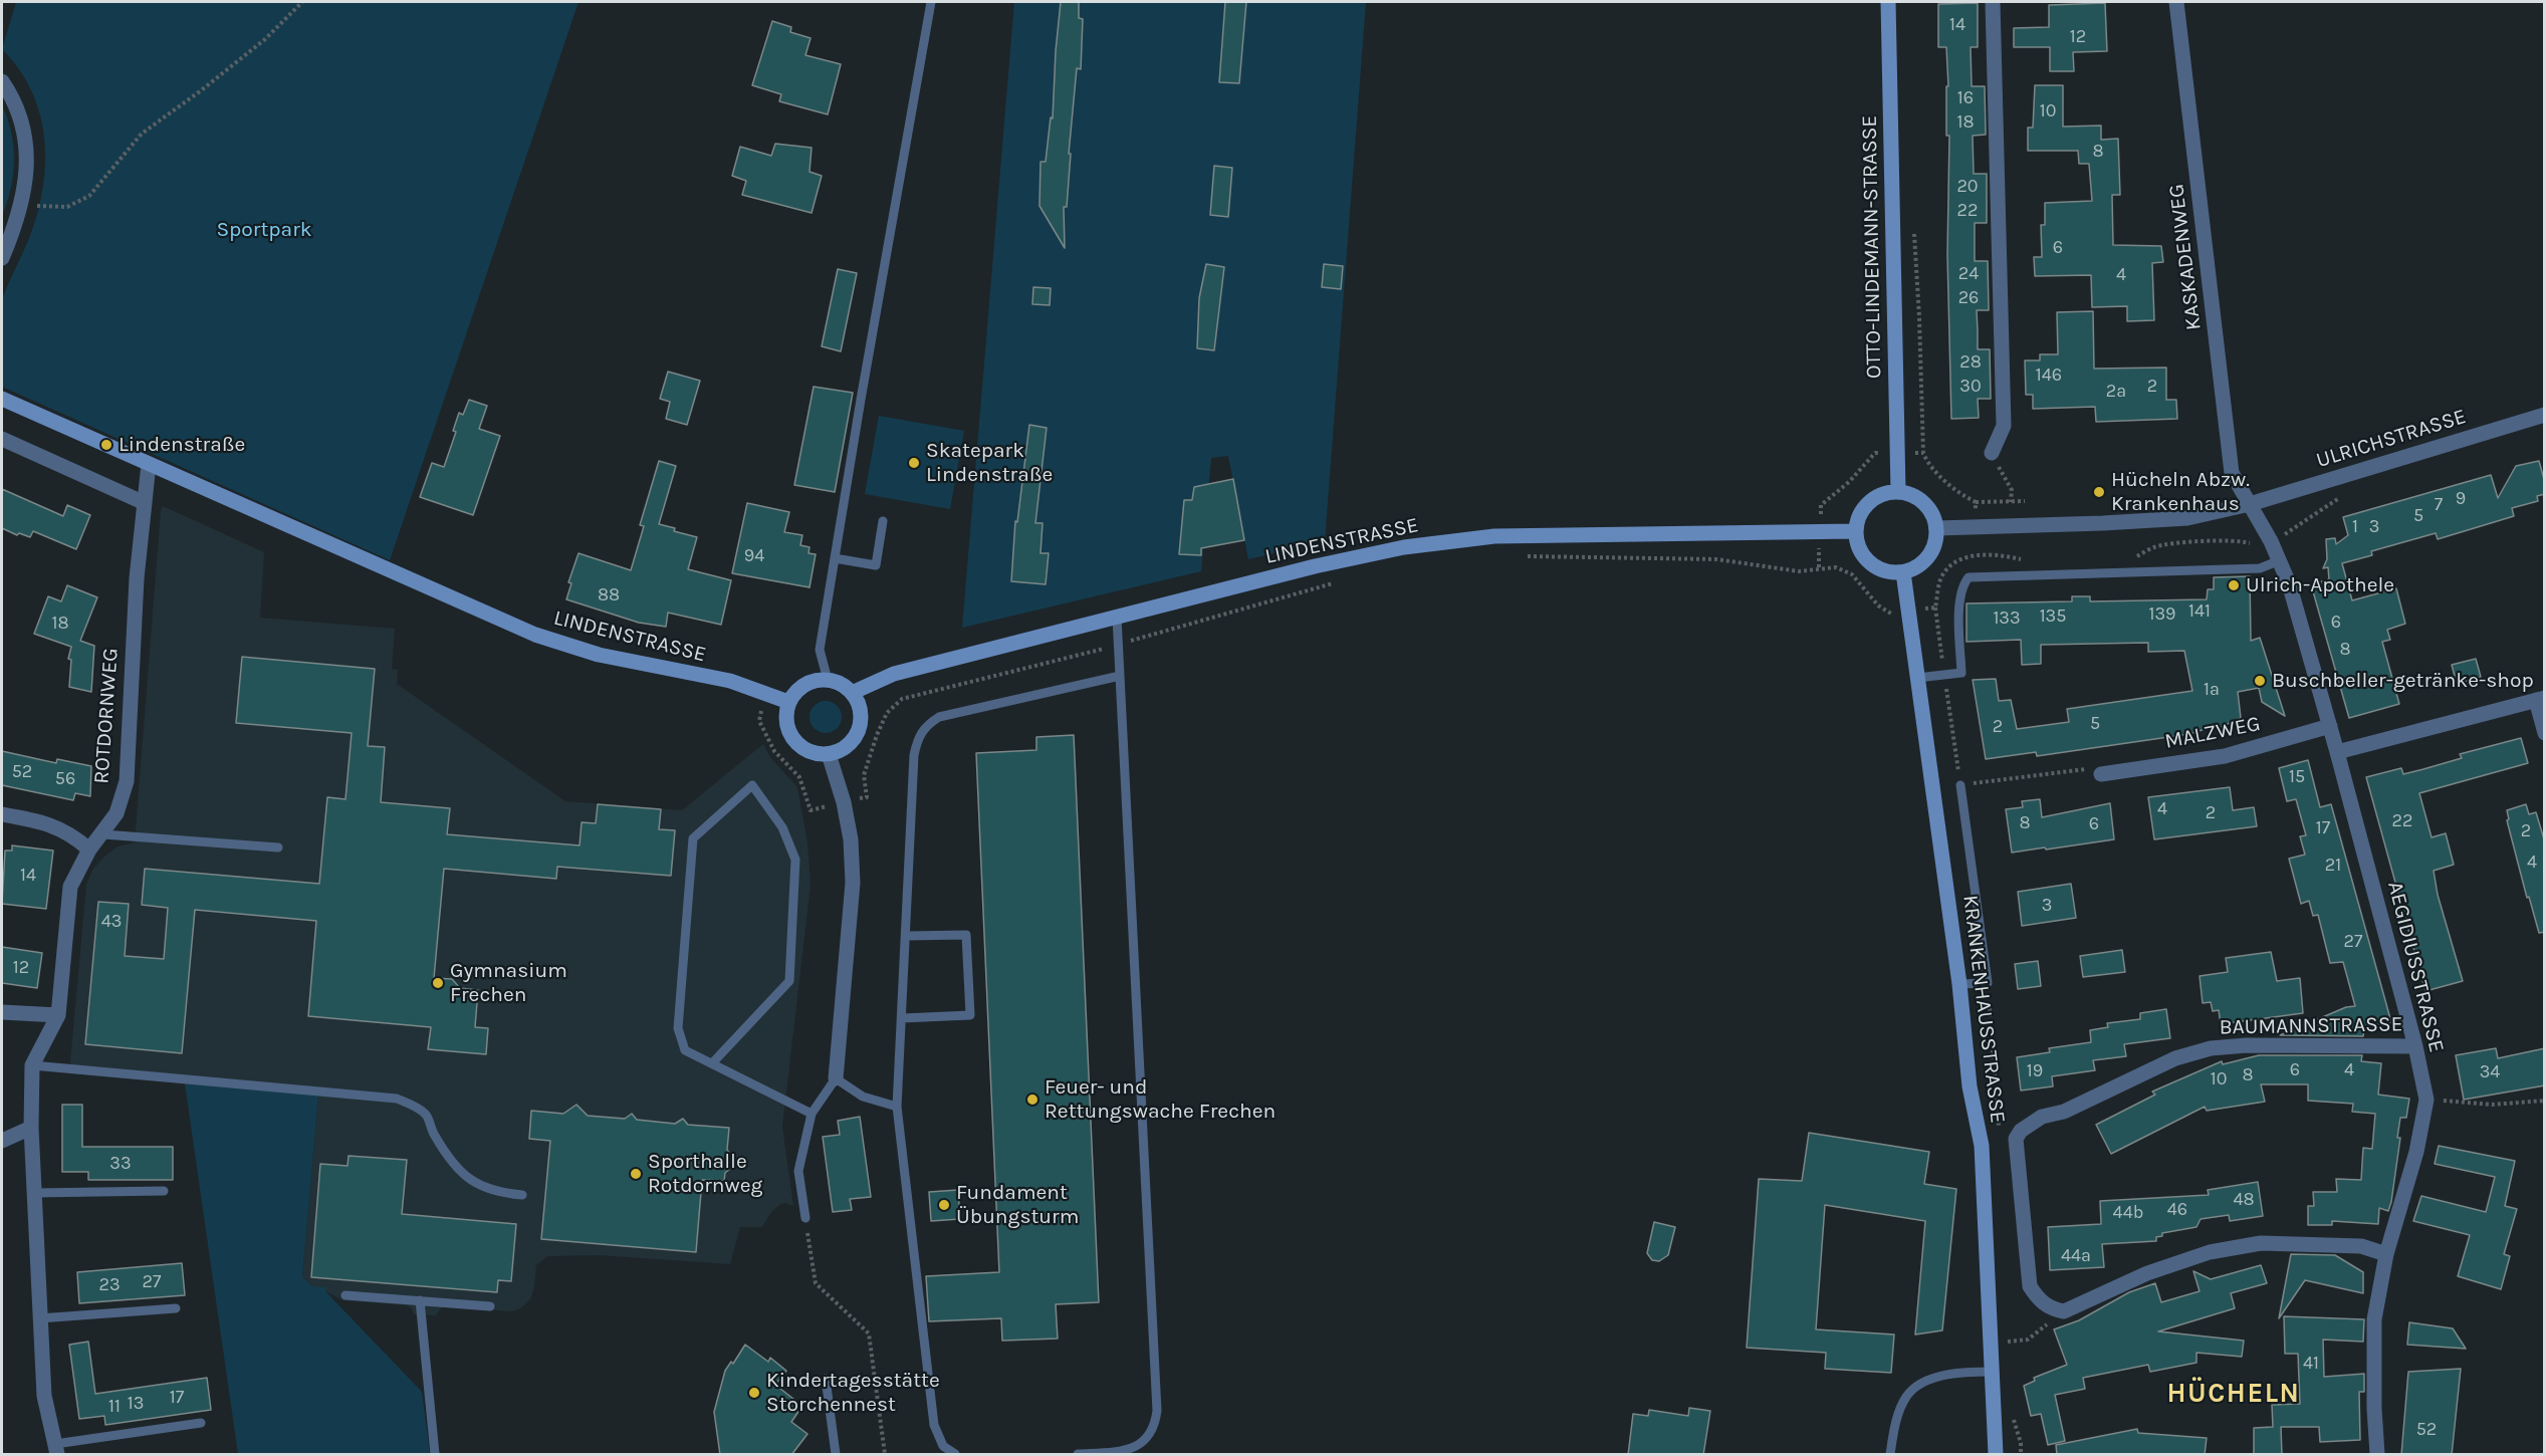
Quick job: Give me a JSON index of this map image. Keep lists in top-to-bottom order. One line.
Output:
{"streets":{"street":["OTTO-LINDEMANN-STRASSE","KASKADENWEG","ULRICHSTRASSE","LINDENSTRASSE","ROTDORNWEG","MALZWEG","AEGIDIUSSTRASSE","KRANKENHAUSSTRASSE","BAUMANNSTRASSE"]},"crossings":[["OTTO-LINDEMANN-STRASSE","LINDENSTRASSE"],["OTTO-LINDEMANN-STRASSE","KRANKENHAUSSTRASSE"],["KASKADENWEG","ULRICHSTRASSE"],["KASKADENWEG","AEGIDIUSSTRASSE"],["ULRICHSTRASSE","AEGIDIUSSTRASSE"],["LINDENSTRASSE","ROTDORNWEG"],["LINDENSTRASSE","KRANKENHAUSSTRASSE"],["MALZWEG","AEGIDIUSSTRASSE"],["AEGIDIUSSTRASSE","BAUMANNSTRASSE"]],"districts":["HÜCHELN"],"parks":["Sportpark"],"places":["Lindenstraße","Skatepark Lindenstraße","Hücheln Abzw. Krankenhaus","Ulrich-Apothele","Buschbeller-getränke-shop","Gymnasium Frechen","Feuer- und Rettungswache Frechen","Sporthalle Rotdornweg","Fundament Übungsturm","Kindertagesstätte Storchennest"],"house_numbers":["14","12","16","10","18","8","20","22","6","24","4","26","28","146","30","2","2a","9","7","5","1","3","94","88","141","139","135","133","6","18","8","1a","5","2","52","15","56","4","2","22","8","6","17","2","4","21","14","3","43","27","12","6","4","19","34","8","10","33","48","46","44b","44a","27","23","41","17","13","11","52"]}
